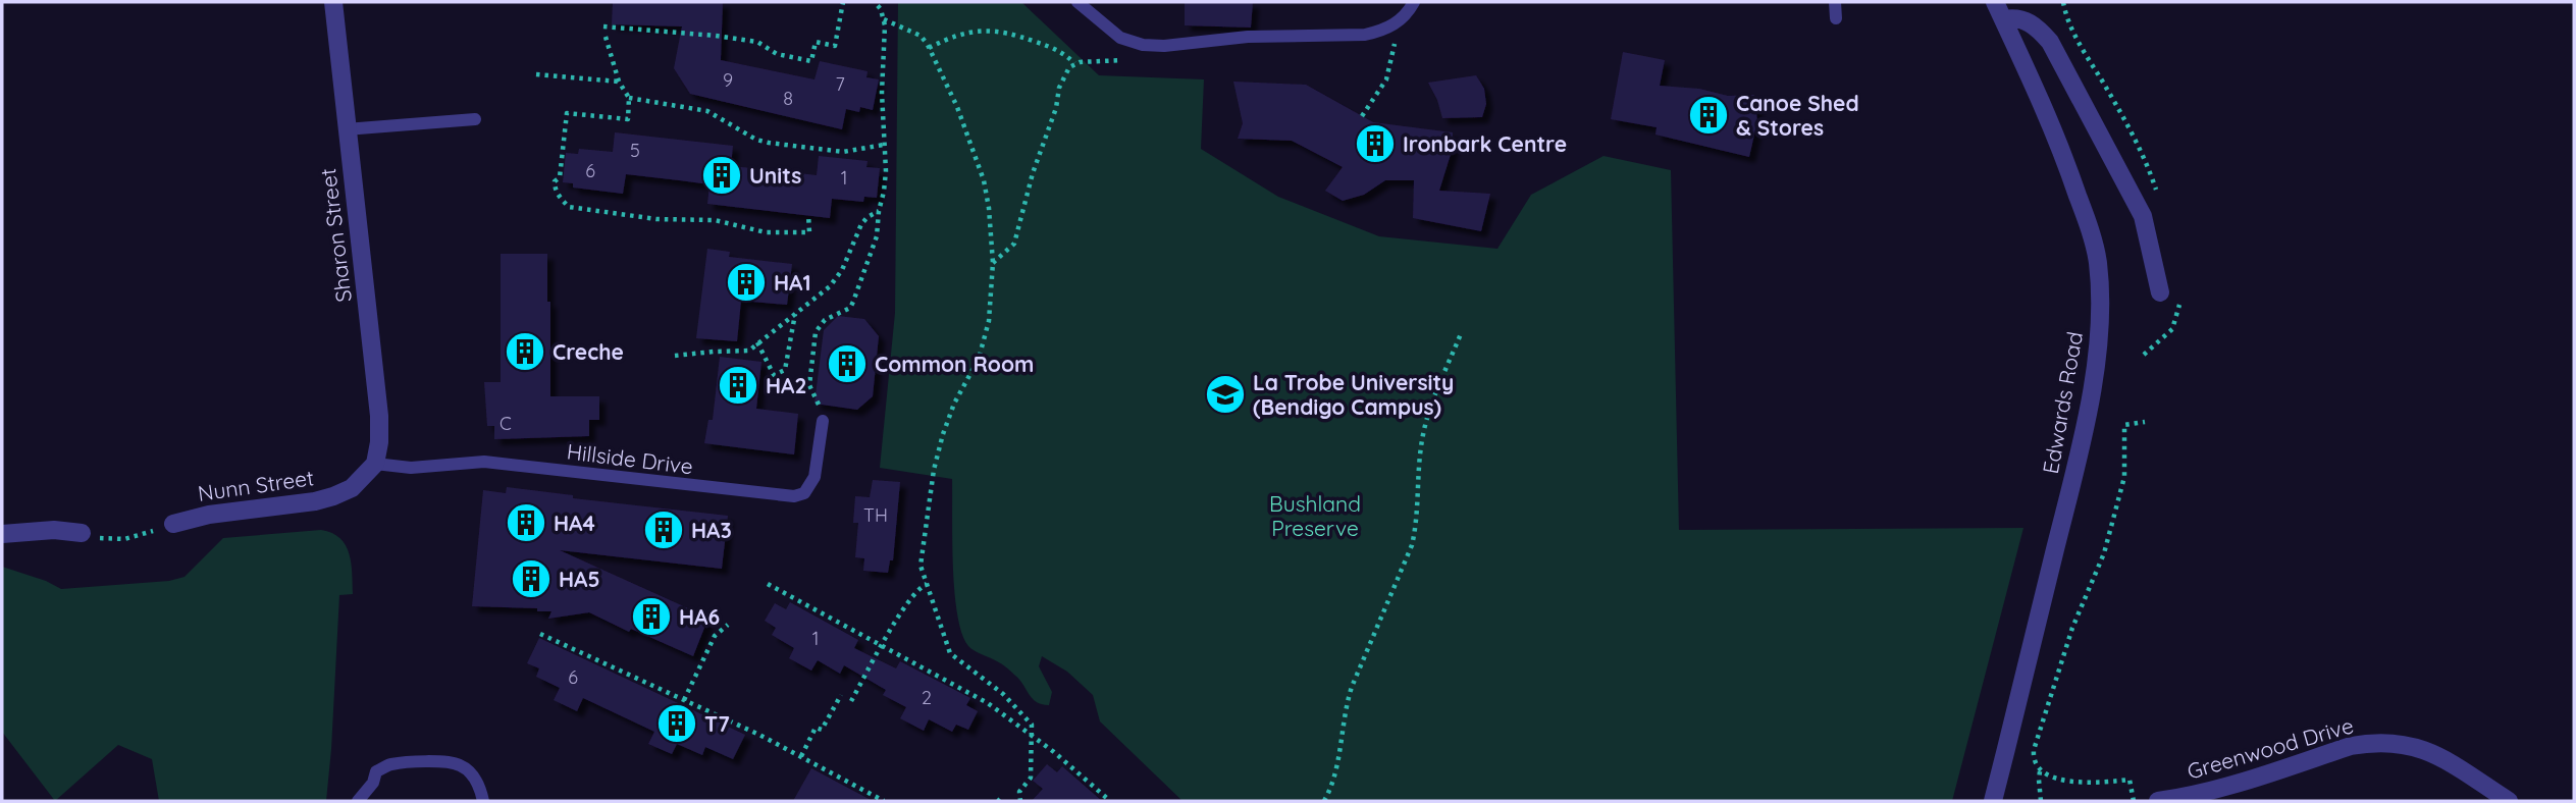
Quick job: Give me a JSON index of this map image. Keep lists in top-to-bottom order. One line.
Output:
{"streets":{"street":["Sharon Street","Edwards Road","Nunn Street","Greenwood Drive"],"lane":["Hillside Drive"]},"crossings":[["Sharon Street","Hillside Drive"],["Sharon Street","Nunn Street"],["Hillside Drive","Nunn Street"]],"parks":["Bushland Preserve"],"places":{"building":["Canoe Shed & Stores","Ironbark Centre","Units","HA1","Creche","Common Room","HA2","HA4","HA3","HA5","HA6","T7"],"school or university":["La Trobe University (Bendigo Campus)"]},"house_numbers":["9","7","8","5","6","1","C","TH","1","6","2"]}
